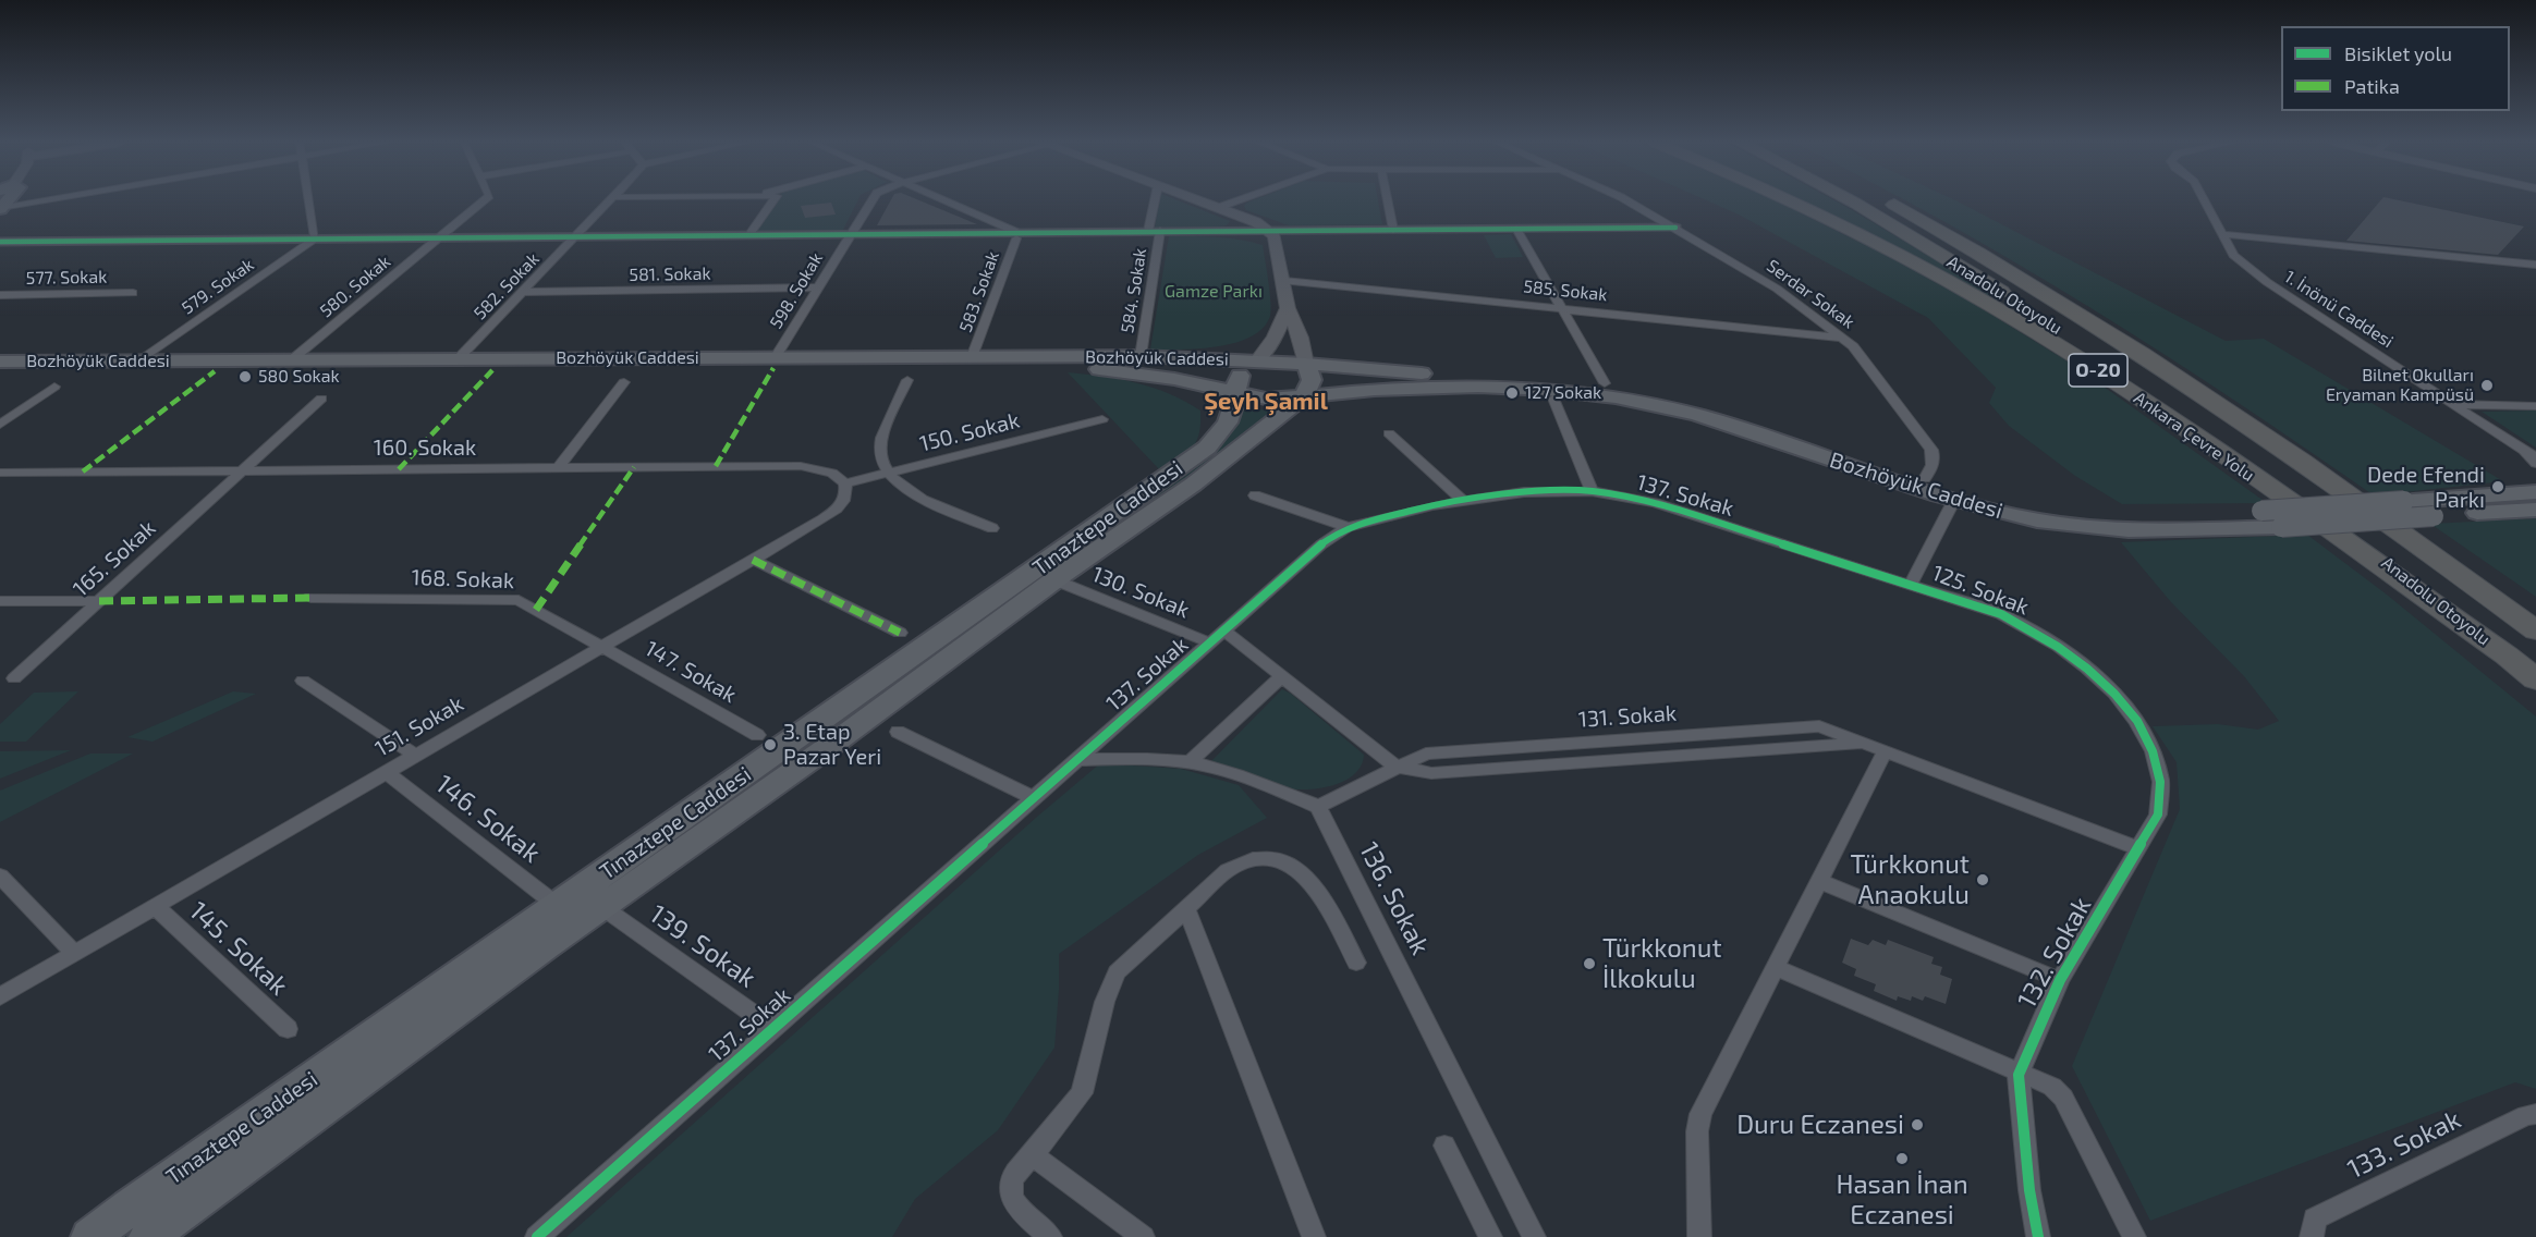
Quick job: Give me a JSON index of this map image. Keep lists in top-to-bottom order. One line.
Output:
{"streets":{"highway":["Anadolu Otoyolu","O-20","Ankara Çevre Yolu"],"main road":["Bozhöyük Caddesi","Tınaztepe Caddesi"],"street":["581. Sokak","577. Sokak","579. Sokak","580. Sokak","582. Sokak","598. Sokak","584. Sokak","585. Sokak","583. Sokak","Serdar Sokak","1. İnönü Caddesi","150. Sokak","160. Sokak","137. Sokak","165. Sokak","168. Sokak","125. Sokak","130. Sokak","147. Sokak","131. Sokak","151. Sokak","146. Sokak","136. Sokak","139. Sokak","145. Sokak","132. Sokak","133. Sokak"]},"crossings":[["581. Sokak","582. Sokak"],["581. Sokak","598. Sokak"],["579. Sokak","Bozhöyük Caddesi"],["580. Sokak","Bozhöyük Caddesi"],["582. Sokak","Bozhöyük Caddesi"],["598. Sokak","Bozhöyük Caddesi"],["584. Sokak","Bozhöyük Caddesi"],["585. Sokak","Serdar Sokak"],["583. Sokak","Bozhöyük Caddesi"],["Serdar Sokak","Bozhöyük Caddesi"],["Anadolu Otoyolu","Ankara Çevre Yolu"],["Bozhöyük Caddesi","Tınaztepe Caddesi"],["150. Sokak","160. Sokak"],["150. Sokak","151. Sokak"],["160. Sokak","165. Sokak"],["160. Sokak","151. Sokak"],["137. Sokak","125. Sokak"],["137. Sokak","130. Sokak"],["137. Sokak","139. Sokak"],["Tınaztepe Caddesi","130. Sokak"],["Tınaztepe Caddesi","146. Sokak"],["Tınaztepe Caddesi","139. Sokak"],["168. Sokak","147. Sokak"],["168. Sokak","151. Sokak"],["125. Sokak","131. Sokak"],["125. Sokak","132. Sokak"],["147. Sokak","151. Sokak"],["131. Sokak","132. Sokak"],["151. Sokak","146. Sokak"],["151. Sokak","145. Sokak"]],"districts":["Şeyh Şamil"],"parks":["Gamze Parkı"],"places":["580 Sokak","Bilnet Okulları Eryaman Kampüsü","127 Sokak","Dede Efendi Parkı","3. Etap Pazar Yeri","Türkkonut Anaokulu","Türkkonut İlkokulu","Duru Eczanesi","Hasan İnan Eczanesi"],"legend":["Bisiklet yolu","Patika"]}
